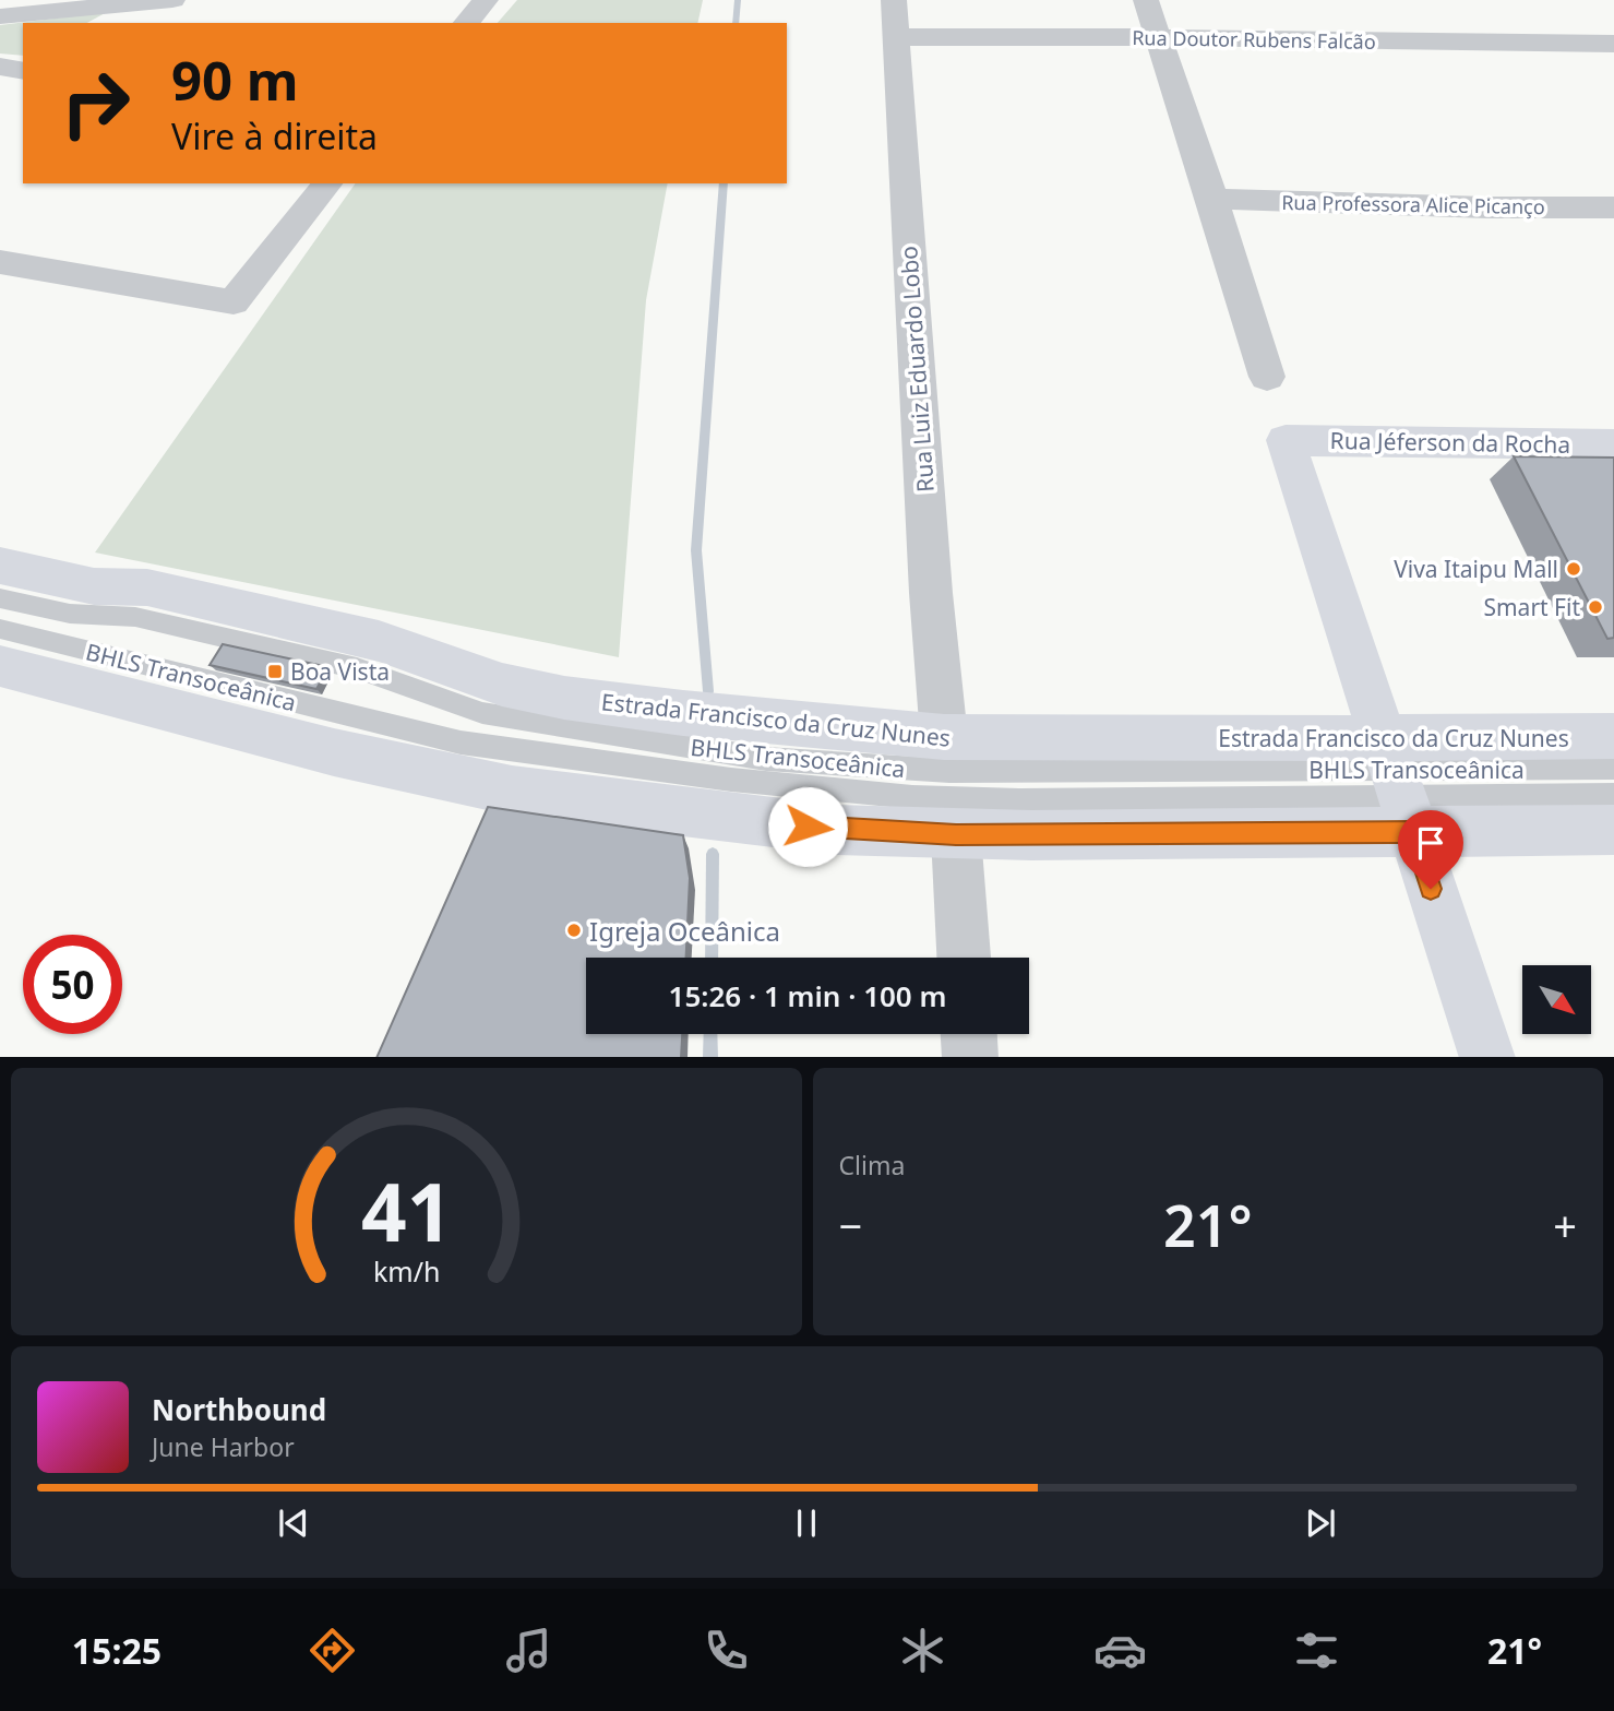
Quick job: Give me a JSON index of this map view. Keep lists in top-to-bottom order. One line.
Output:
{"streets":{"main road":["Rua Jéferson da Rocha","Estrada Francisco da Cruz Nunes"],"street":["Rua Doutor Rubens Falcão","Rua Professora Alice Picanço","Rua Luiz Eduardo Lobo"],"lane":["BHLS Transoceânica"]},"crossings":[["Rua Doutor Rubens Falcão","Rua Luiz Eduardo Lobo"],["Rua Luiz Eduardo Lobo","Estrada Francisco da Cruz Nunes"],["Rua Jéferson da Rocha","BHLS Transoceânica"],["Rua Jéferson da Rocha","Estrada Francisco da Cruz Nunes"],["BHLS Transoceânica","Estrada Francisco da Cruz Nunes"]],"places":{"other":["Viva Itaipu Mall","Smart Fit","Igreja Oceânica"],"transit":["Boa Vista"]},"north":"bottom right","page":{"turn":["90 m","Vire à direita"],"limit":"50","trip":"15:26 · 1 min · 100 m","tile":"Clima","heat":["−","21°","+"],"song":["Northbound","June Harbor"],"tabs":["15:25","21°"],"gauge":["41","km/h"]}}
